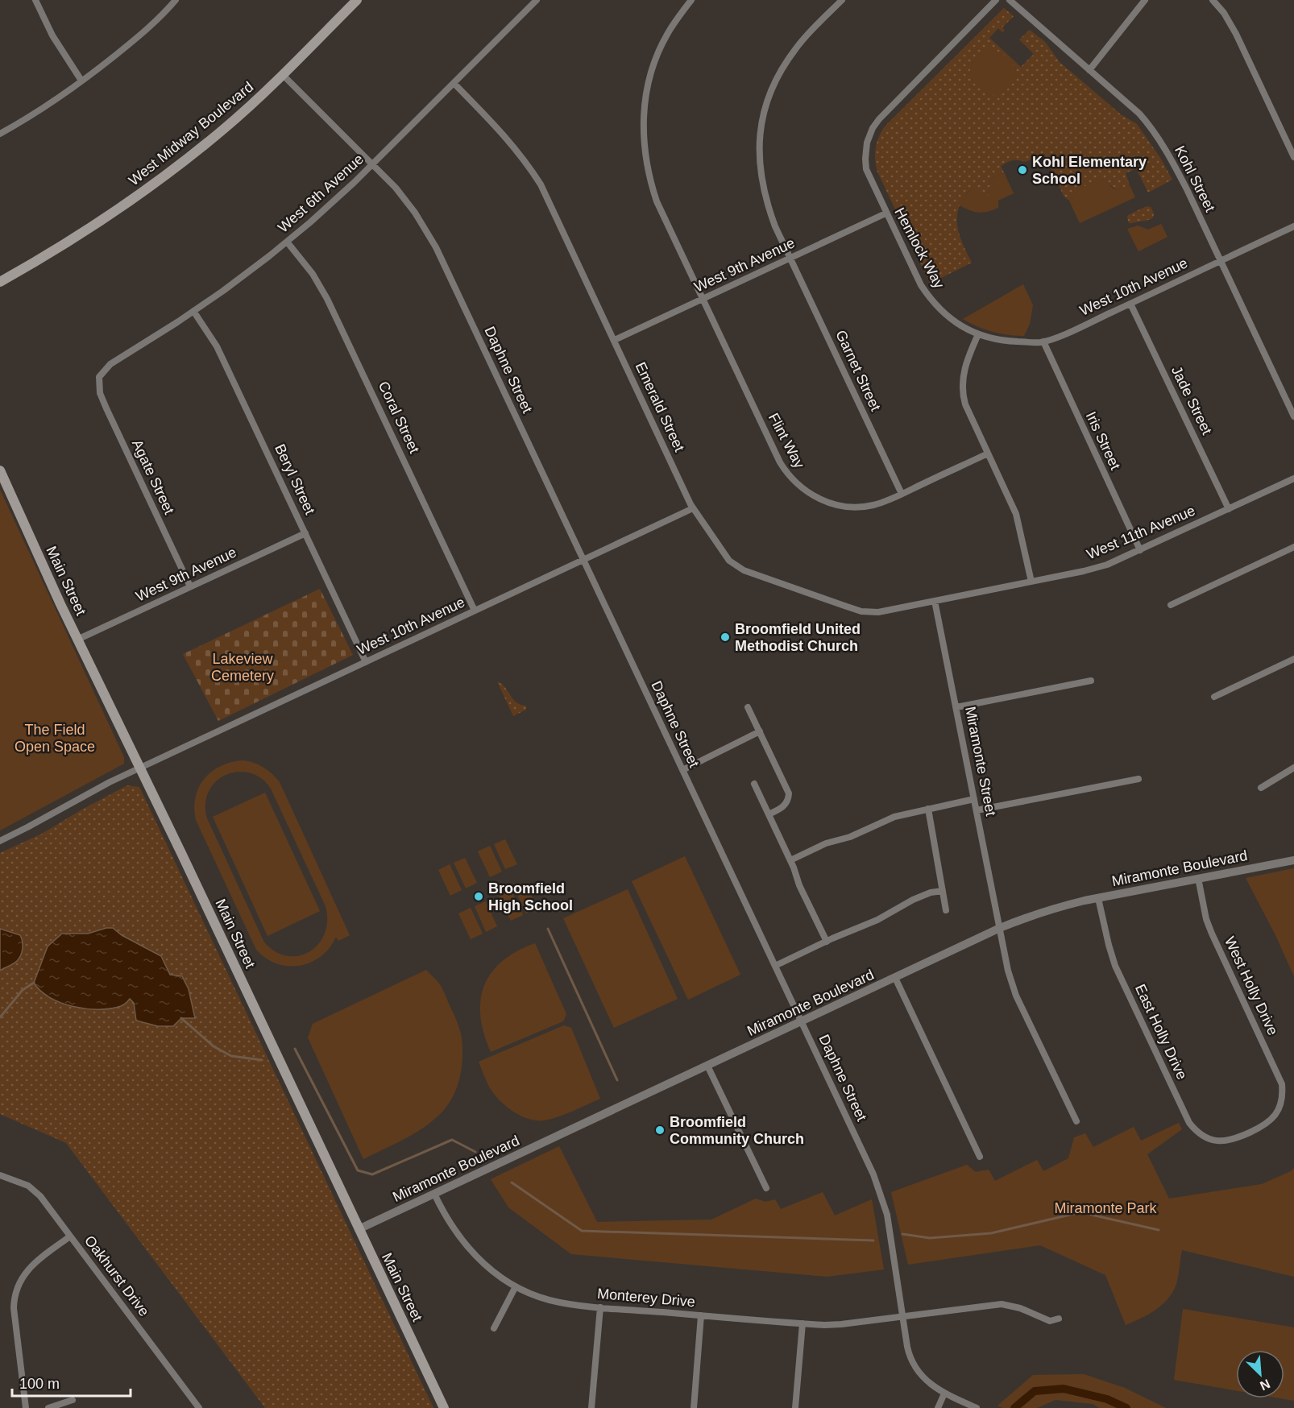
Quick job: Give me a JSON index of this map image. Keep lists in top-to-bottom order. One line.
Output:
{"streets":{"main road":["West Midway Boulevard","Main Street"],"street":["Kohl Street","West 6th Avenue","Hemlock Way","West 9th Avenue","West 10th Avenue","Daphne Street","Garnet Street","Jade Street","Emerald Street","Coral Street","Flint Way","Iris Street","Agate Street","Beryl Street","West 11th Avenue","Miramonte Street","Miramonte Boulevard","West Holly Drive","East Holly Drive","Oakhurst Drive","Monterey Drive"]},"crossings":[["West Midway Boulevard","Daphne Street"],["Kohl Street","West 10th Avenue"],["West 6th Avenue","Daphne Street"],["West 6th Avenue","Emerald Street"],["West 6th Avenue","Coral Street"],["West 6th Avenue","Agate Street"],["West 6th Avenue","Beryl Street"],["Hemlock Way","West 9th Avenue"],["Hemlock Way","West 10th Avenue"],["West 9th Avenue","Garnet Street"],["West 9th Avenue","Emerald Street"],["West 9th Avenue","Flint Way"],["West 9th Avenue","Agate Street"],["West 9th Avenue","Beryl Street"],["West 9th Avenue","Main Street"],["West 10th Avenue","Daphne Street"],["West 10th Avenue","Jade Street"],["West 10th Avenue","Emerald Street"],["West 10th Avenue","Coral Street"],["West 10th Avenue","Iris Street"],["West 10th Avenue","Beryl Street"],["West 10th Avenue","Main Street"],["Daphne Street","Miramonte Boulevard"],["Daphne Street","Monterey Drive"],["Garnet Street","Flint Way"],["Jade Street","West 11th Avenue"],["Emerald Street","West 11th Avenue"],["Emerald Street","Miramonte Street"],["Iris Street","West 11th Avenue"],["West 11th Avenue","Miramonte Street"],["Main Street","Miramonte Boulevard"],["Miramonte Street","Miramonte Boulevard"],["Miramonte Boulevard","West Holly Drive"],["Miramonte Boulevard","East Holly Drive"],["Miramonte Boulevard","Monterey Drive"],["West Holly Drive","East Holly Drive"]],"parks":["Lakeview Cemetery","The Field Open Space","Miramonte Park"],"places":["Kohl Elementary School","Broomfield United Methodist Church","Broomfield High School","Broomfield Community Church"],"scale_bar":"100 m","north":"bottom right"}
